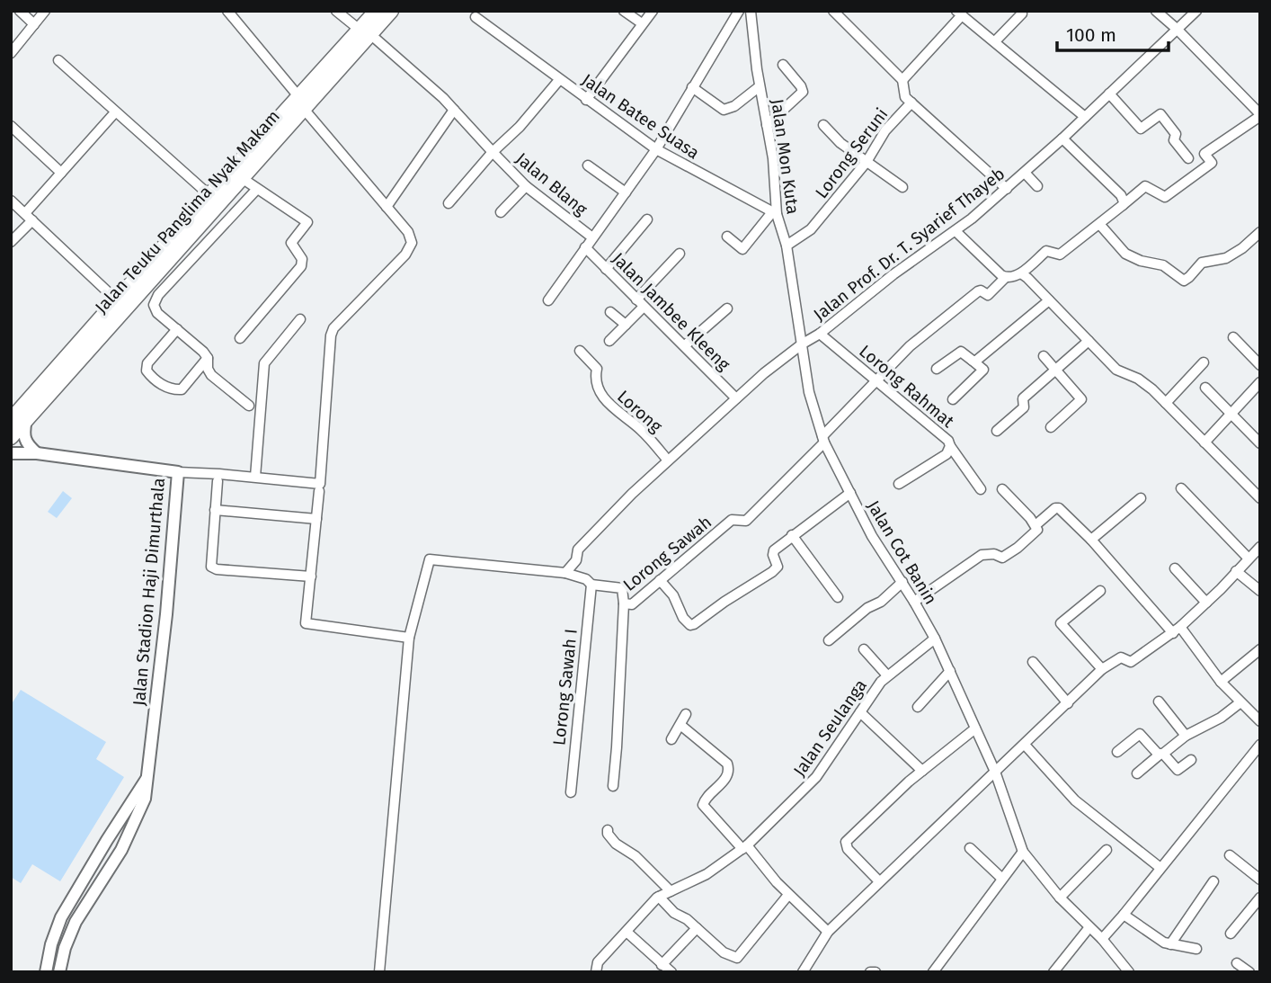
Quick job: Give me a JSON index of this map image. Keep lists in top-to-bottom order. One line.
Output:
{"streets":{"main road":["Jalan Teuku Panglima Nyak Makam"],"street":["Jalan Batee Suasa","Lorong Seruni","Jalan Mon Kuta","Jalan Blang","Jalan Prof. Dr. T. Syarief Thayeb","Jalan Jambee Kleeng","Lorong Rahmat","Lorong","Jalan Cot Banin","Lorong Sawah","Jalan Stadion Haji Dimurthala","Lorong Sawah I","Jalan Seulanga"]},"crossings":[["Jalan Batee Suasa","Jalan Mon Kuta"],["Jalan Batee Suasa","Jalan Blang"],["Lorong Seruni","Jalan Mon Kuta"],["Jalan Mon Kuta","Jalan Prof. Dr. T. Syarief Thayeb"],["Jalan Mon Kuta","Jalan Cot Banin"],["Jalan Prof. Dr. T. Syarief Thayeb","Jalan Jambee Kleeng"],["Jalan Prof. Dr. T. Syarief Thayeb","Lorong Rahmat"],["Jalan Prof. Dr. T. Syarief Thayeb","Lorong"],["Jalan Prof. Dr. T. Syarief Thayeb","Jalan Cot Banin"],["Jalan Prof. Dr. T. Syarief Thayeb","Lorong Sawah"],["Lorong Rahmat","Lorong Sawah"],["Jalan Cot Banin","Lorong Sawah"],["Jalan Cot Banin","Jalan Seulanga"],["Lorong Sawah","Lorong Sawah I"]],"scale_bar":"100 m"}
